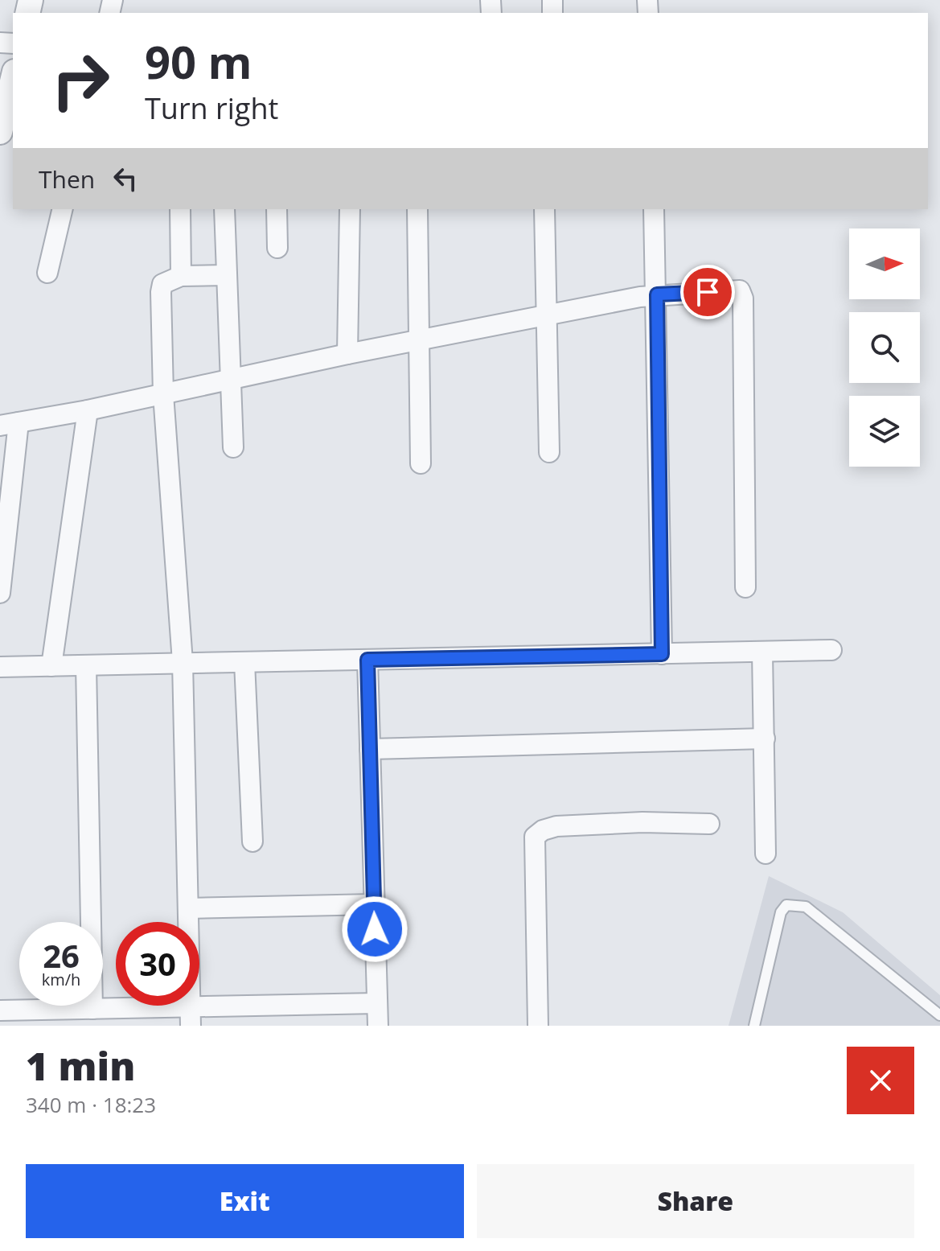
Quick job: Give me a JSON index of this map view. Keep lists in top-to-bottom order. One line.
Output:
{"north":"right","page":{"turn":["90 m","Turn right"],"then":"Then","speed":"26 km/h","limit":"30","heading":["1 min","340 m · 18:23"],"buttons":["Exit","Share"]}}
